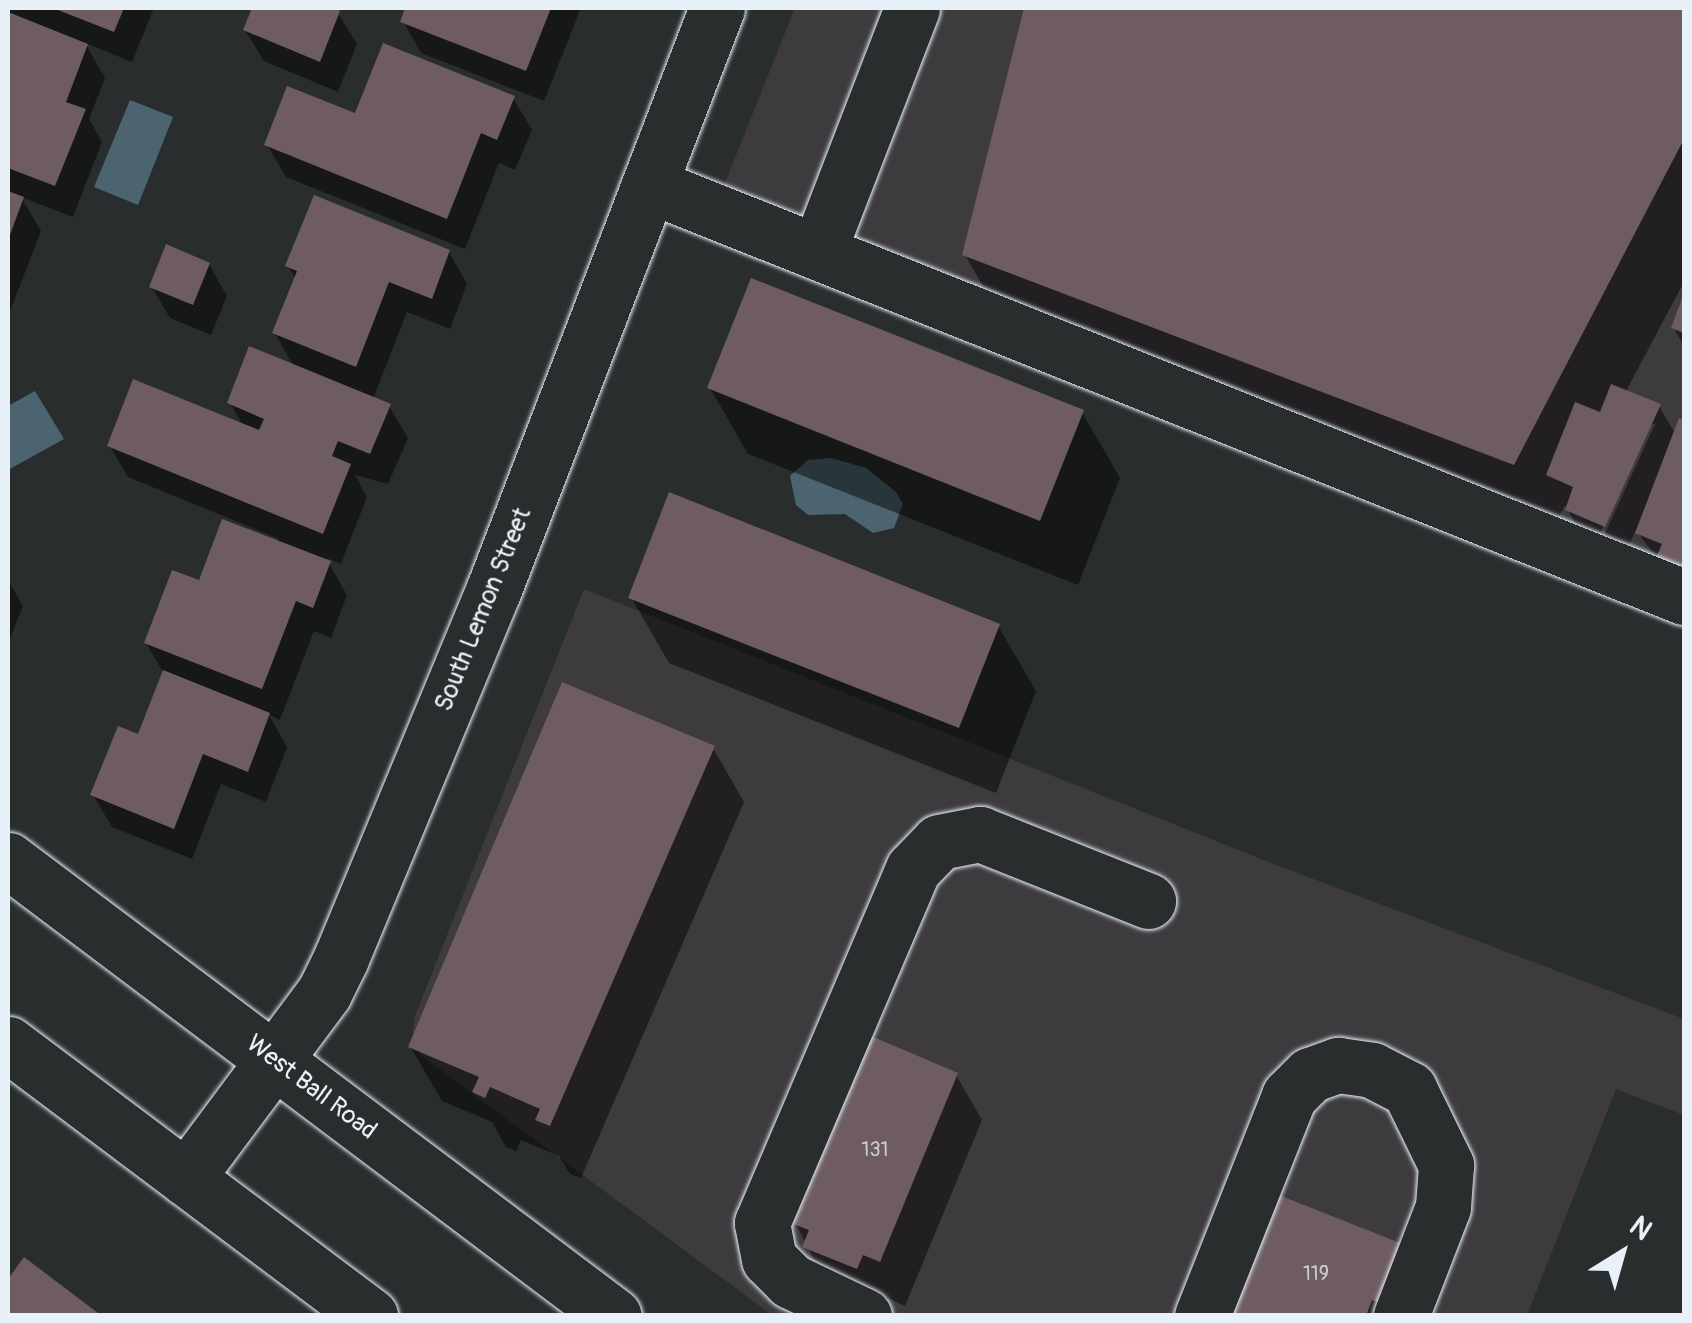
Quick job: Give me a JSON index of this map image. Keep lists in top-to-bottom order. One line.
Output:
{"streets":{"street":["South Lemon Street","West Ball Road"]},"crossings":[["South Lemon Street","West Ball Road"]],"house_numbers":["131","119"],"north":"top right"}
